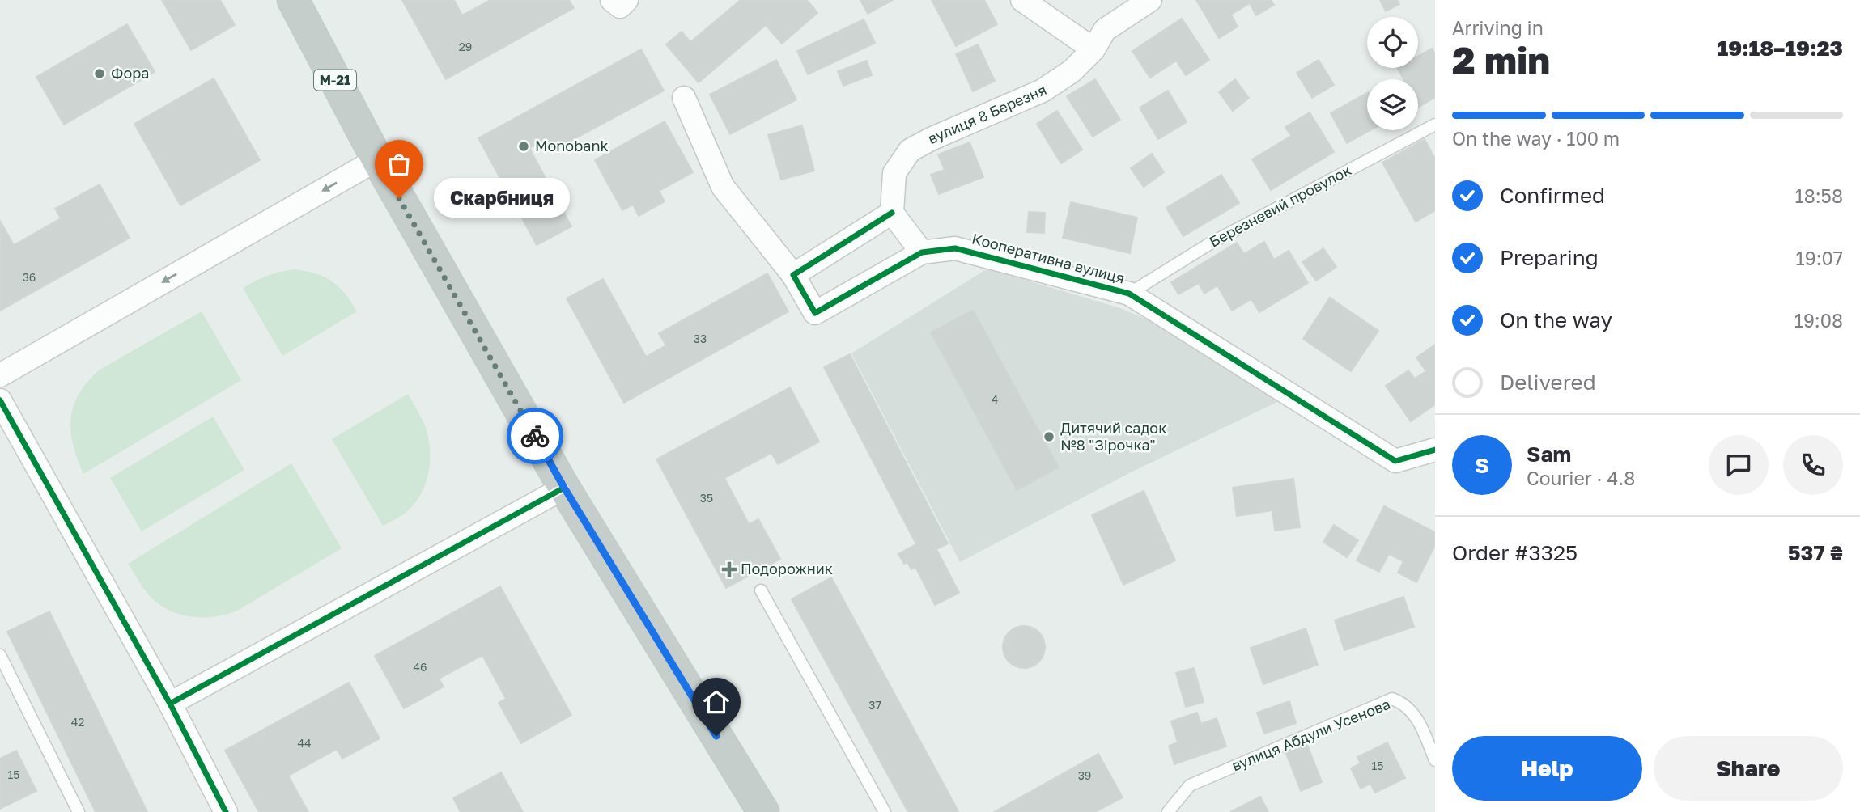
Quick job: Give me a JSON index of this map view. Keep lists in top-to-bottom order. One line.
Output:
{"streets":{"highway":["М-21"],"street":["вулиця 8 Березня","Кооперативна вулиця"],"lane":["Березневий провулок","вулиця Абдули Усенова"]},"crossings":[["Березневий провулок","Кооперативна вулиця"]],"places":{"other":["Фора","Monobank","Скарбниця","Дитячий садок №8 \"Зірочка\""],"health":["Подорожник"]},"house_numbers":["29","36","33","4","35","46","37","42","44","15","15","39"],"page":{"heading":["2 min","Arriving in","19:18–19:23"],"panel":["Sam","Courier · 4.8","Order #3325","537 ₴"],"bar":"On the way · 100 m","list":[["Confirmed","18:58"],["Preparing","19:07"],["On the way","19:08"],"Delivered"],"bubble":"Скарбниця","round":"S","buttons":["Help","Share"]}}
